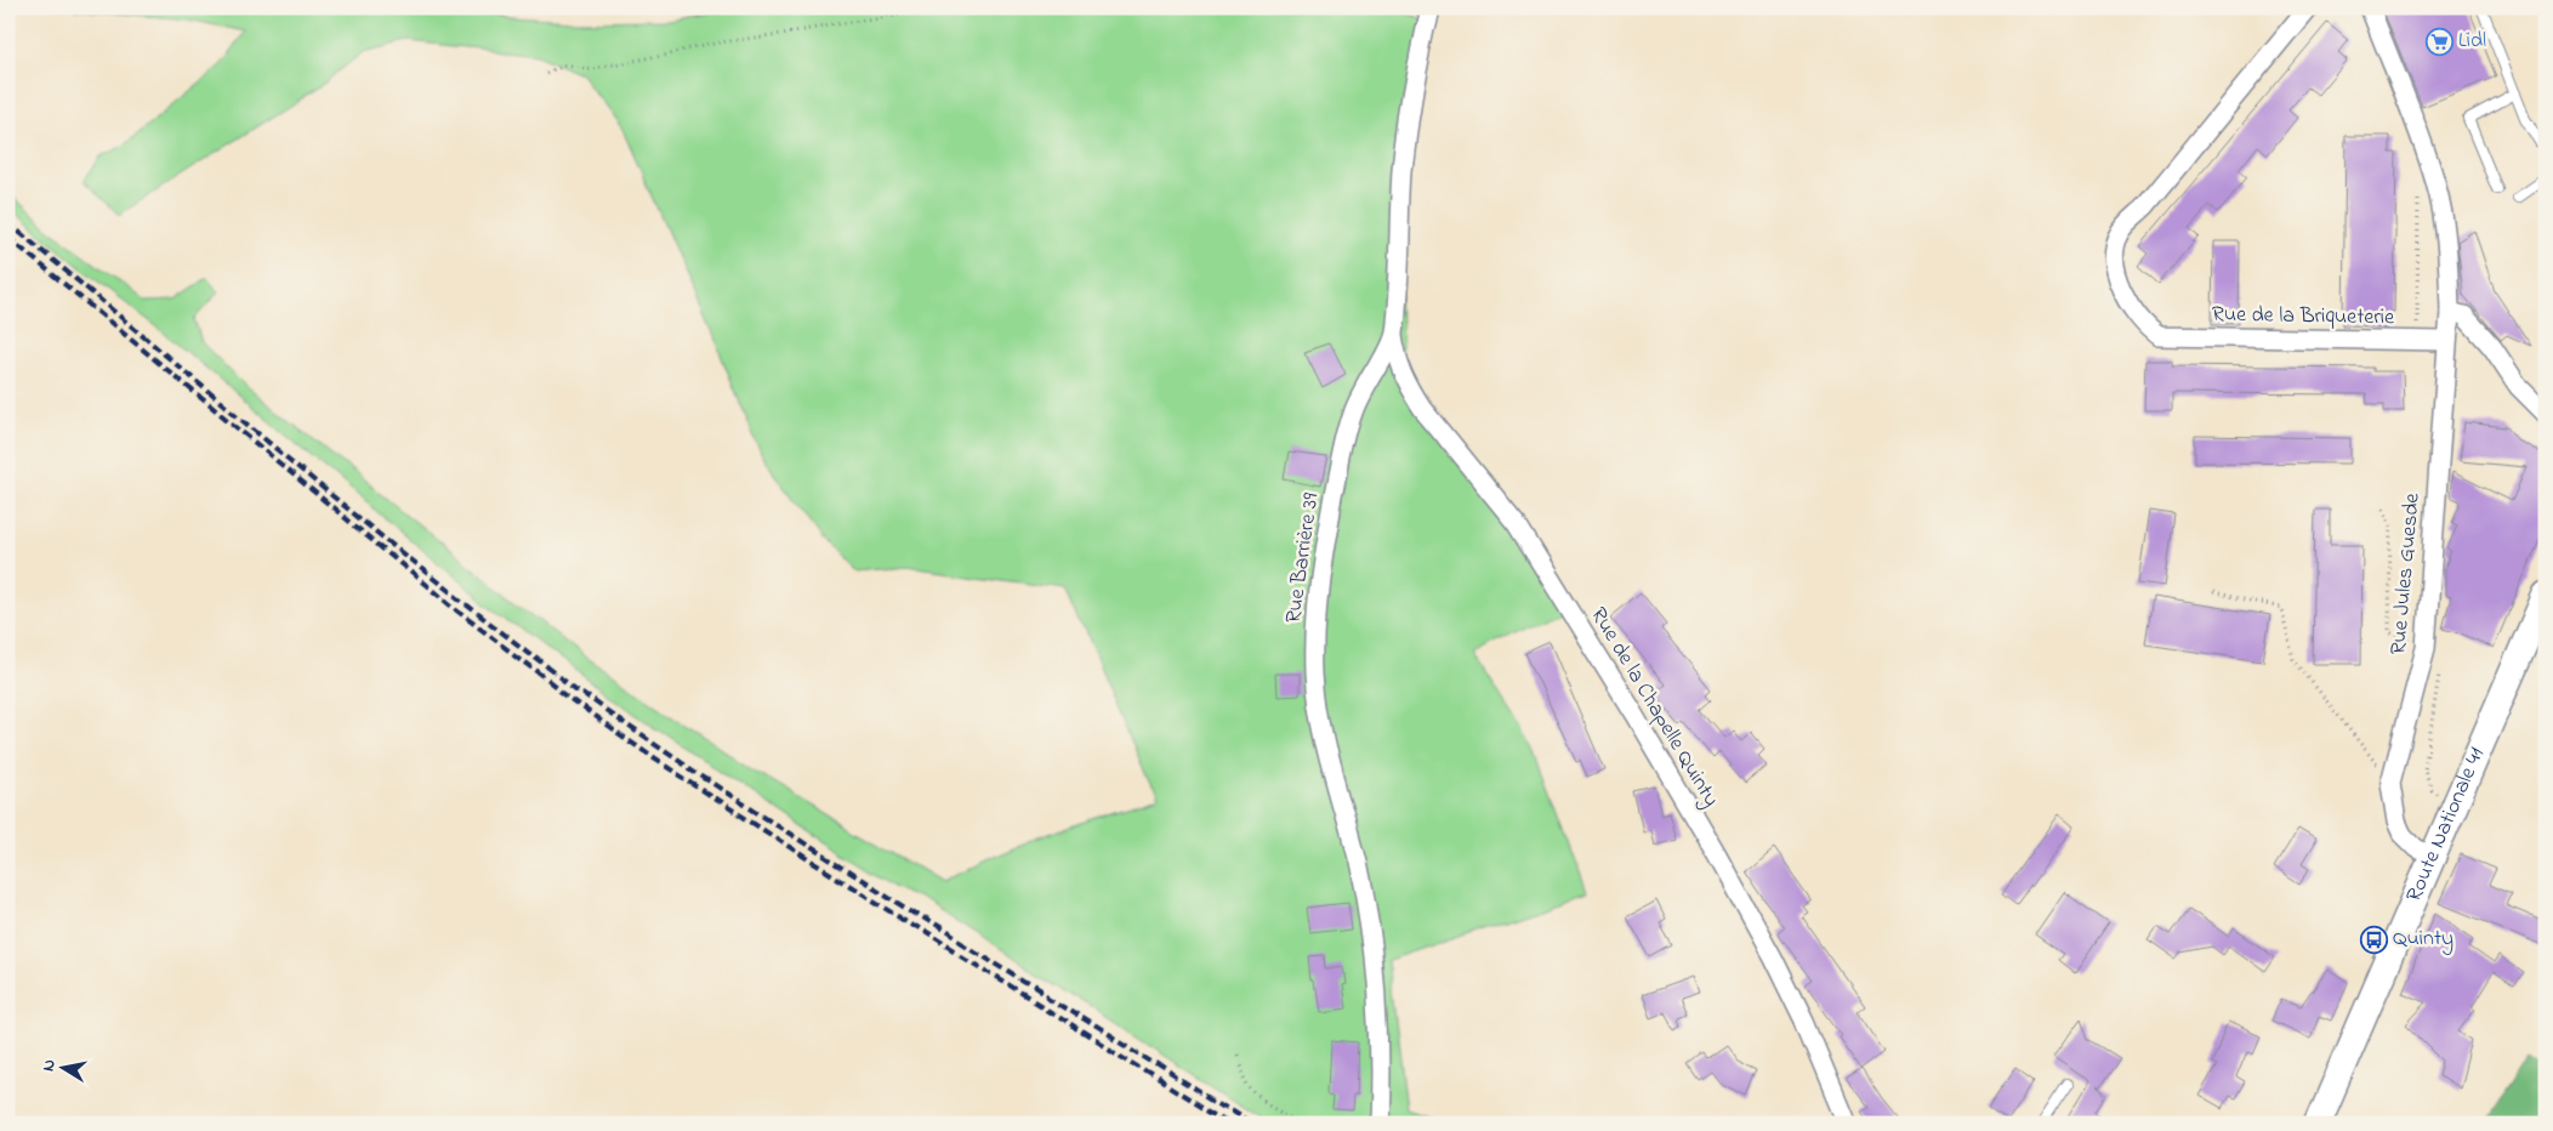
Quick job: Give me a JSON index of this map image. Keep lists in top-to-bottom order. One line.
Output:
{"streets":{"main road":["Route Nationale 41"],"street":["Rue de la Briqueterie","Rue Barrière 39","Rue Jules Guesde","Rue de la Chapelle Quinty"]},"crossings":[["Rue de la Briqueterie","Rue Jules Guesde"],["Rue Barrière 39","Rue de la Chapelle Quinty"],["Rue Jules Guesde","Route Nationale 41"]],"places":{"supermarket":["Lidl"],"bus stop":["Quinty"]},"north":"left"}
